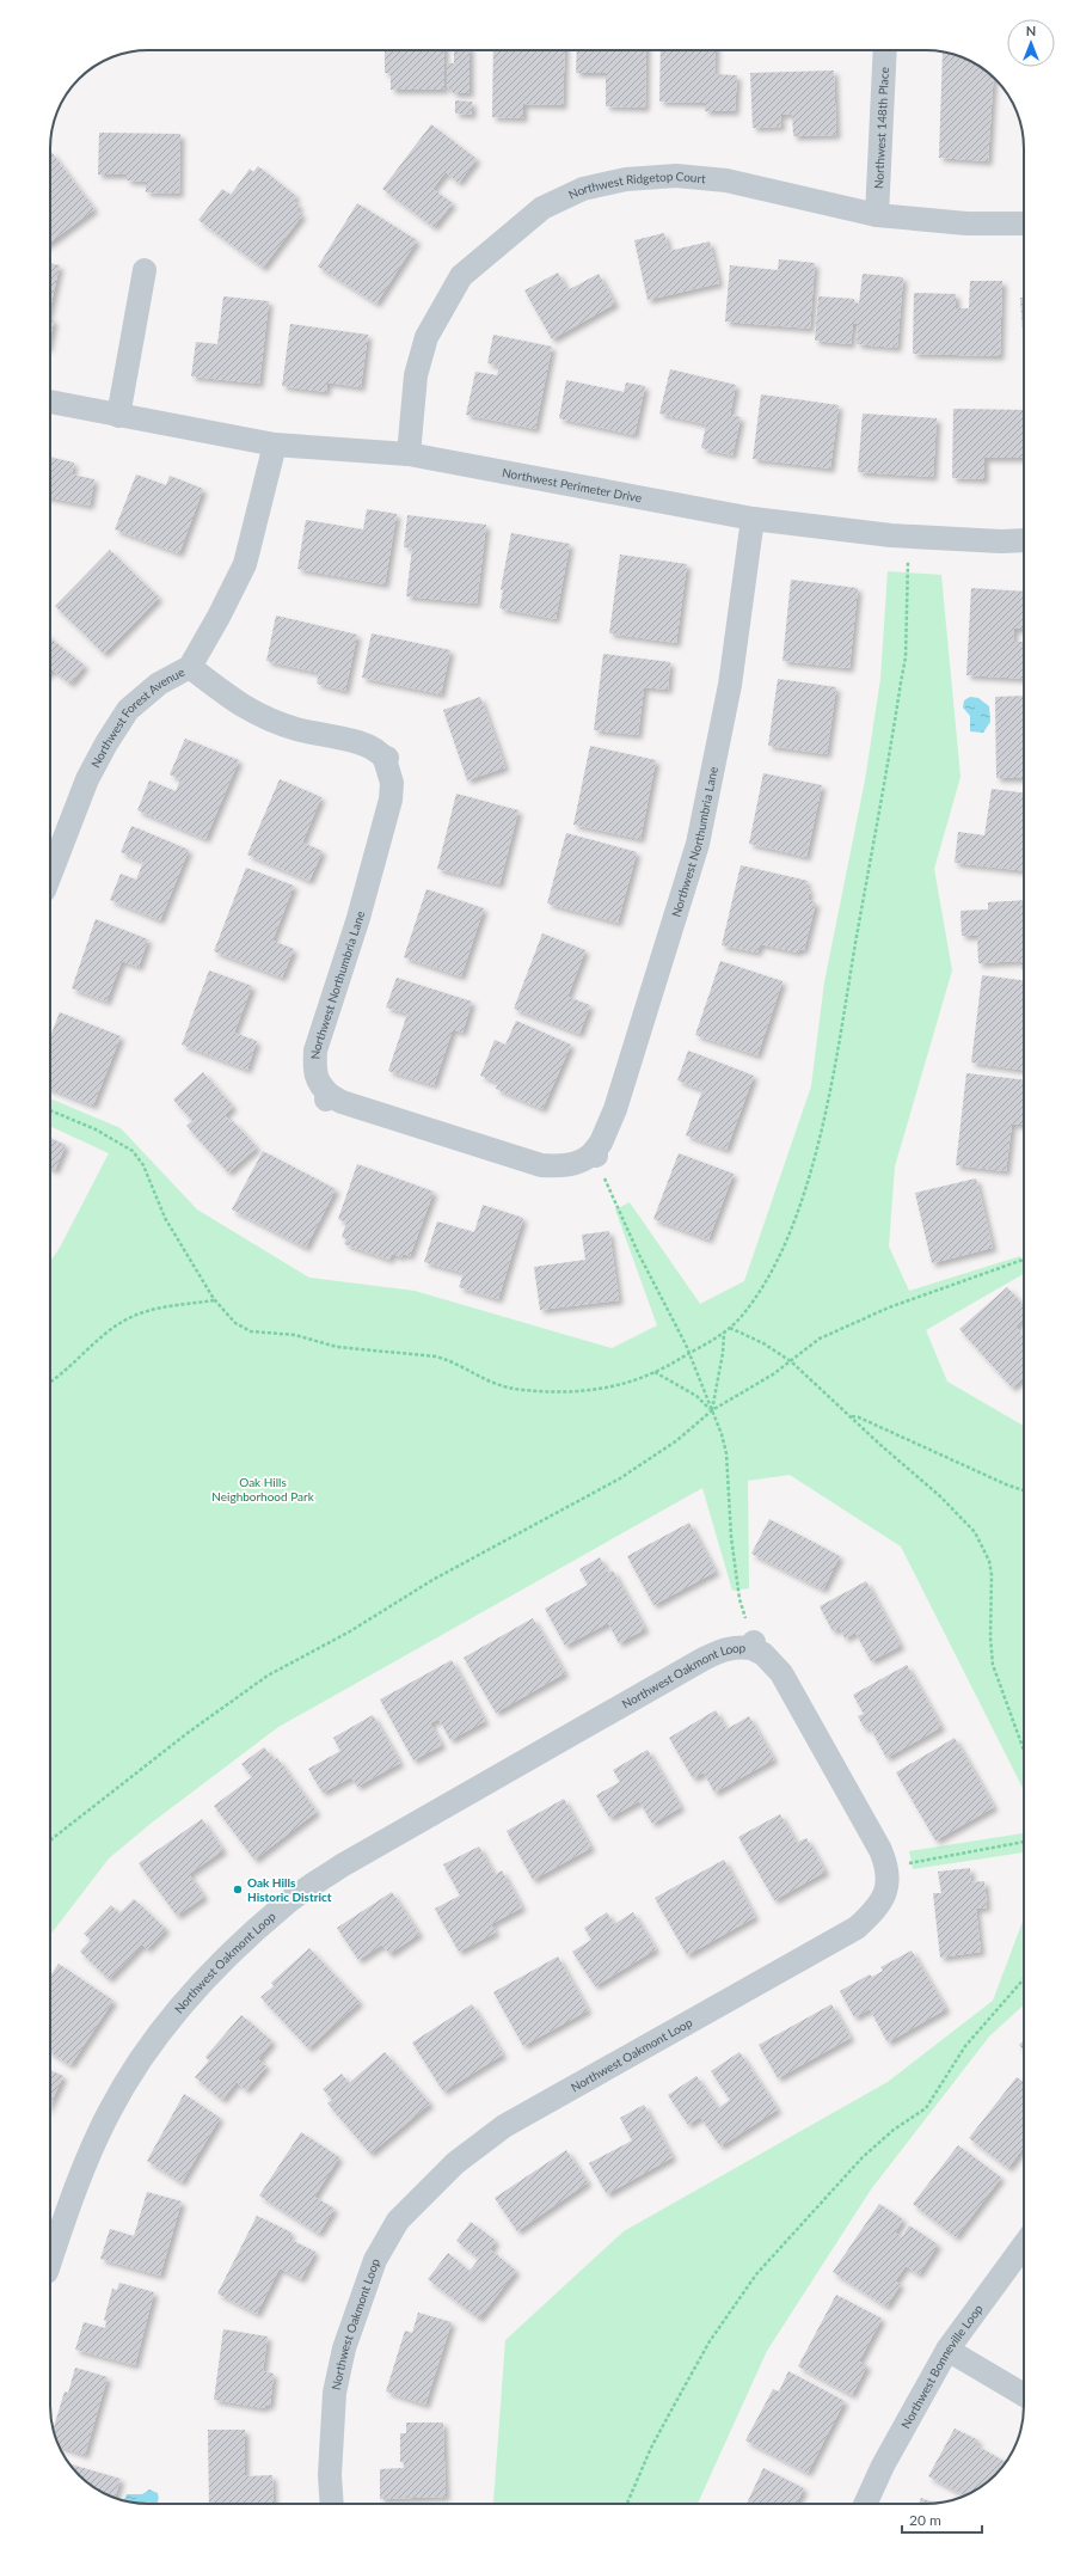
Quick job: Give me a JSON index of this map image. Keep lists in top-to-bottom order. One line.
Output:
{"streets":{"street":["Northwest 148th Place","Northwest Ridgetop Court","Northwest Perimeter Drive","Northwest Forest Avenue","Northwest Northumbria Lane","Northwest Oakmont Loop","Northwest Bonneville Loop"]},"crossings":[["Northwest 148th Place","Northwest Ridgetop Court"],["Northwest Ridgetop Court","Northwest Perimeter Drive"],["Northwest Perimeter Drive","Northwest Forest Avenue"],["Northwest Perimeter Drive","Northwest Northumbria Lane"],["Northwest Forest Avenue","Northwest Northumbria Lane"]],"parks":["Oak Hills Neighborhood Park"],"places":["Oak Hills Historic District"],"scale_bar":"20 m","north":"top"}
